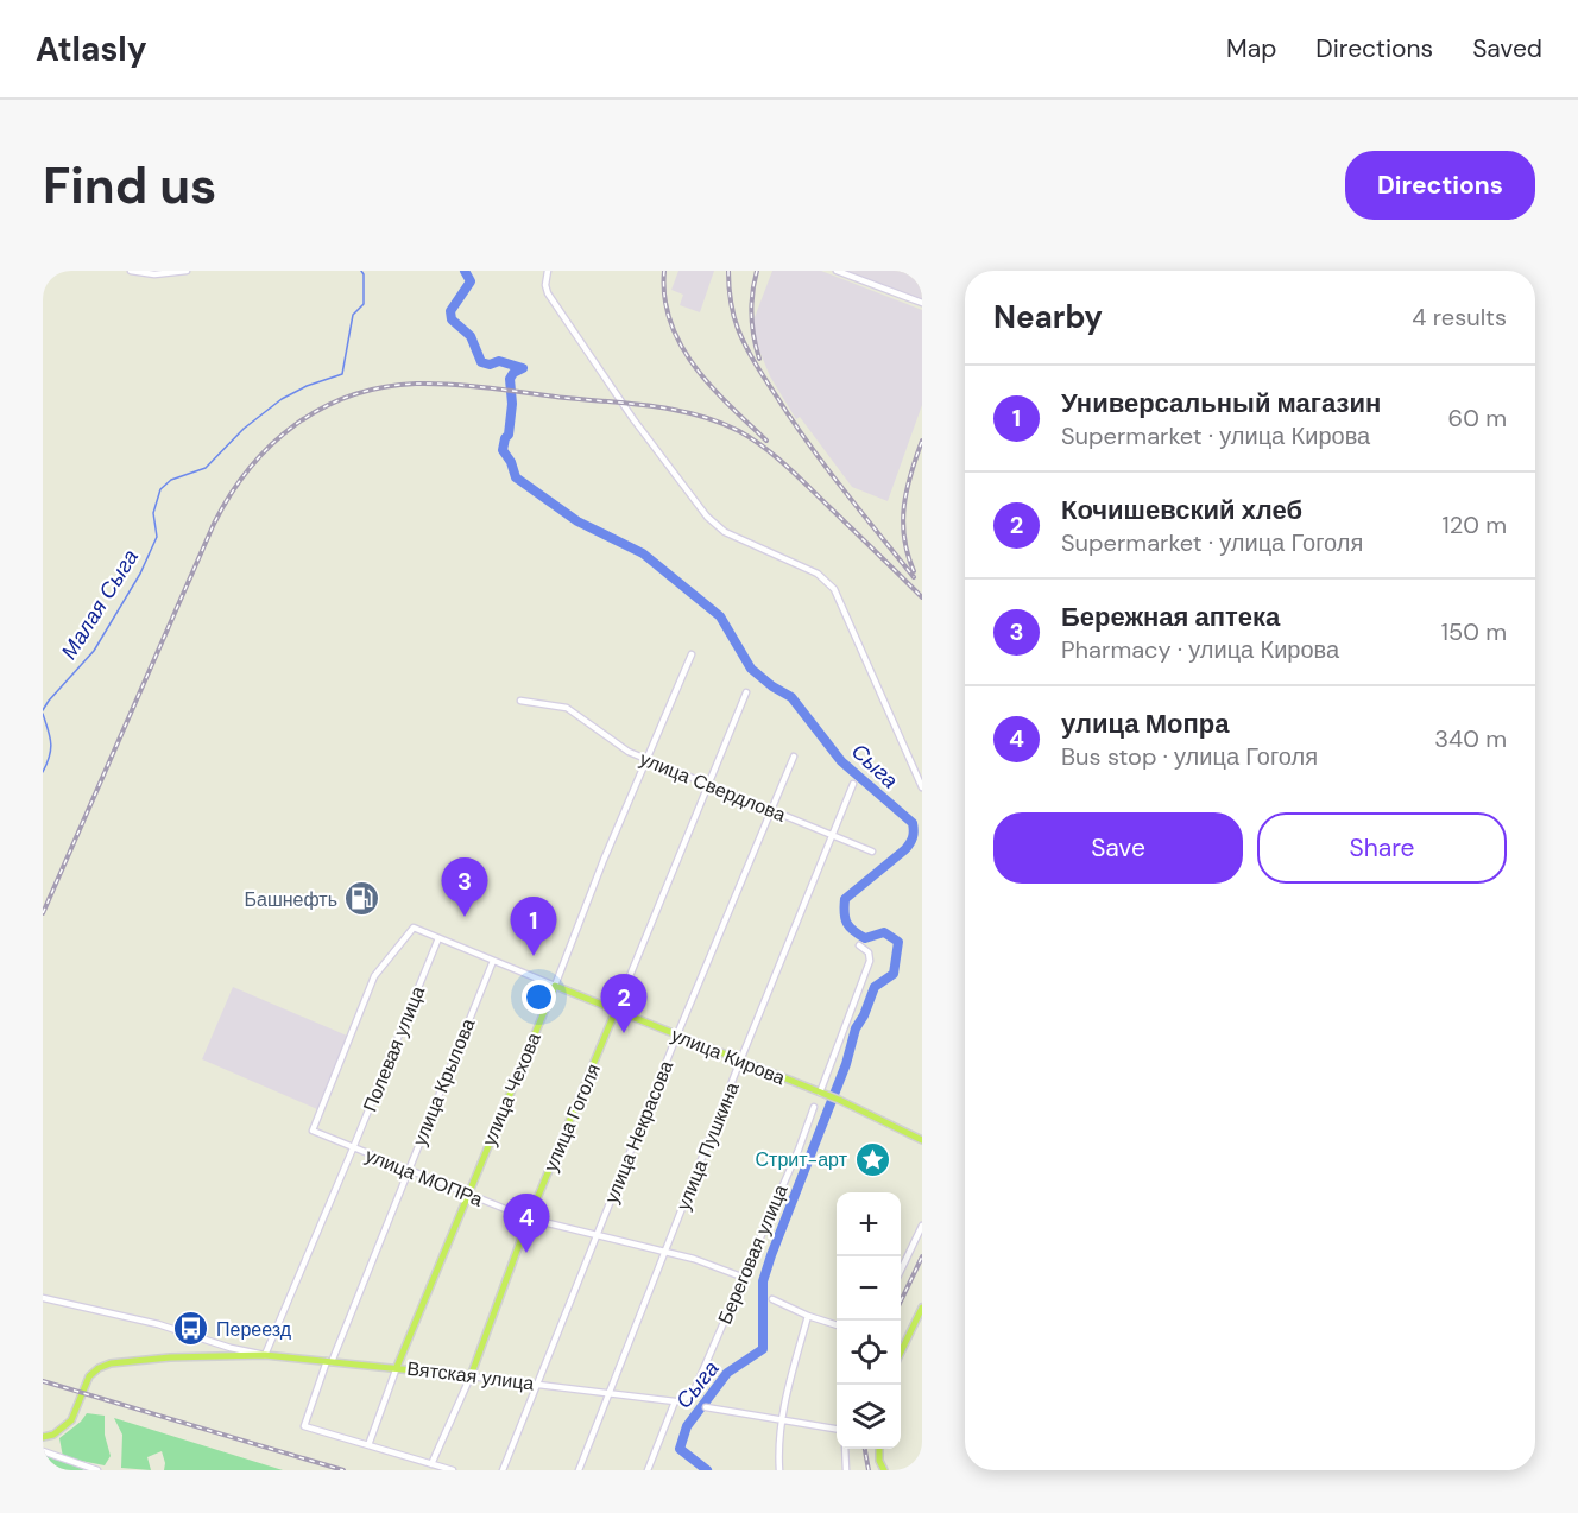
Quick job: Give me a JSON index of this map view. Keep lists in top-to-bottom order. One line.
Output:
{"streets":{"main road":["улица Кирова","улица Чехова","улица Гоголя","Вятская улица"],"street":["улица Свердлова","Полевая улица","улица Крылова","улица Некрасова","улица Пушкина","улица МОПРа","Береговая улица"]},"crossings":[["улица Свердлова","улица Чехова"],["улица Свердлова","улица Гоголя"],["улица Свердлова","улица Некрасова"],["улица Свердлова","улица Пушкина"],["Полевая улица","улица Кирова"],["Полевая улица","улица МОПРа"],["Полевая улица","Вятская улица"],["улица Кирова","улица Крылова"],["улица Кирова","улица Чехова"],["улица Кирова","улица Гоголя"],["улица Кирова","улица Некрасова"],["улица Кирова","улица Пушкина"],["улица Кирова","улица МОПРа"],["улица Крылова","улица Чехова"],["улица Крылова","улица МОПРа"],["улица Крылова","Вятская улица"],["улица Чехова","улица МОПРа"],["улица Чехова","Вятская улица"],["улица Гоголя","улица МОПРа"],["улица Гоголя","Вятская улица"],["улица Некрасова","улица МОПРа"],["улица Некрасова","Вятская улица"],["улица Пушкина","улица МОПРа"],["улица Пушкина","Вятская улица"],["улица МОПРа","Береговая улица"],["Береговая улица","Вятская улица"]],"water":["Малая Сыга","Сыга"],"places":{"fuel station":["Башнефть"],"place":["Стрит-арт"],"bus stop":["Переезд"]},"page":{"header":"Atlasly","nav":["Map","Directions","Saved"],"buttons":["Directions",["Save","Share"]],"title":"Find us","heading":["Nearby","4 results"],"list":[{"mark":"1","name":"Универсальный магазин","note":"Supermarket · улица Кирова","value":"60 m"},{"mark":"2","name":"Кочишевский хлеб","note":"Supermarket · улица Гоголя","value":"120 m"},{"mark":"3","name":"Бережная аптека","note":"Pharmacy · улица Кирова","value":"150 m"},{"mark":"4","name":"улица Мопра","note":"Bus stop · улица Гоголя","value":"340 m"}],"pins":["3","1","2","4"],"map_buttons":["+","−"]}}
